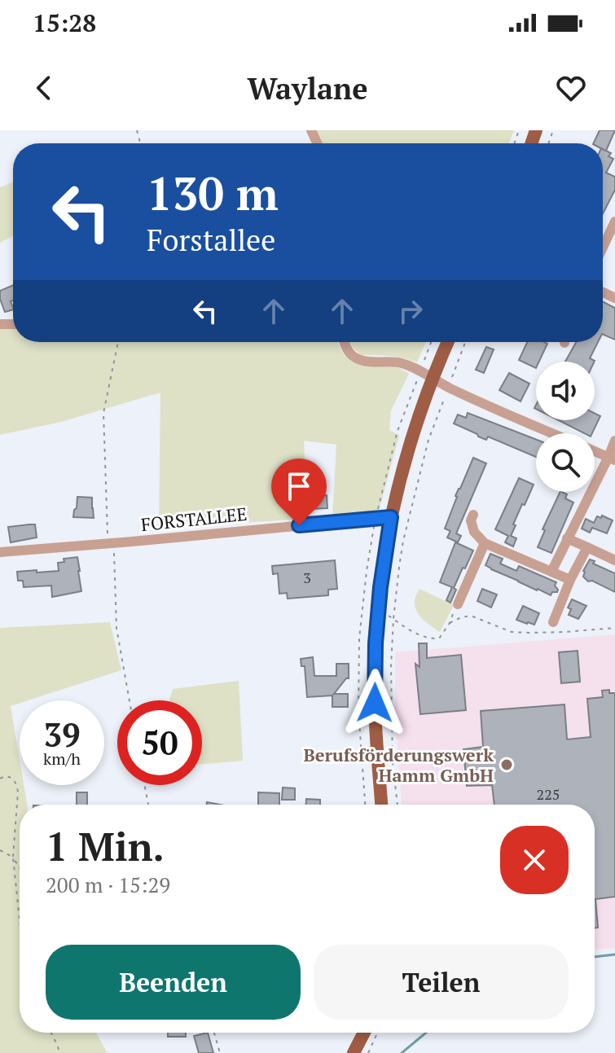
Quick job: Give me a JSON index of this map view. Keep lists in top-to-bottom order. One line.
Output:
{"streets":{"street":["FORSTALLEE"]},"places":["Berufsförderungswerk Hamm GmbH"],"house_numbers":["3","225"],"page":{"status":"15:28","header":"Waylane","turn":["130 m","Forstallee"],"speed":"39 km/h","limit":"50","heading":["1 Min.","200 m · 15:29"],"buttons":["Beenden","Teilen"]}}
